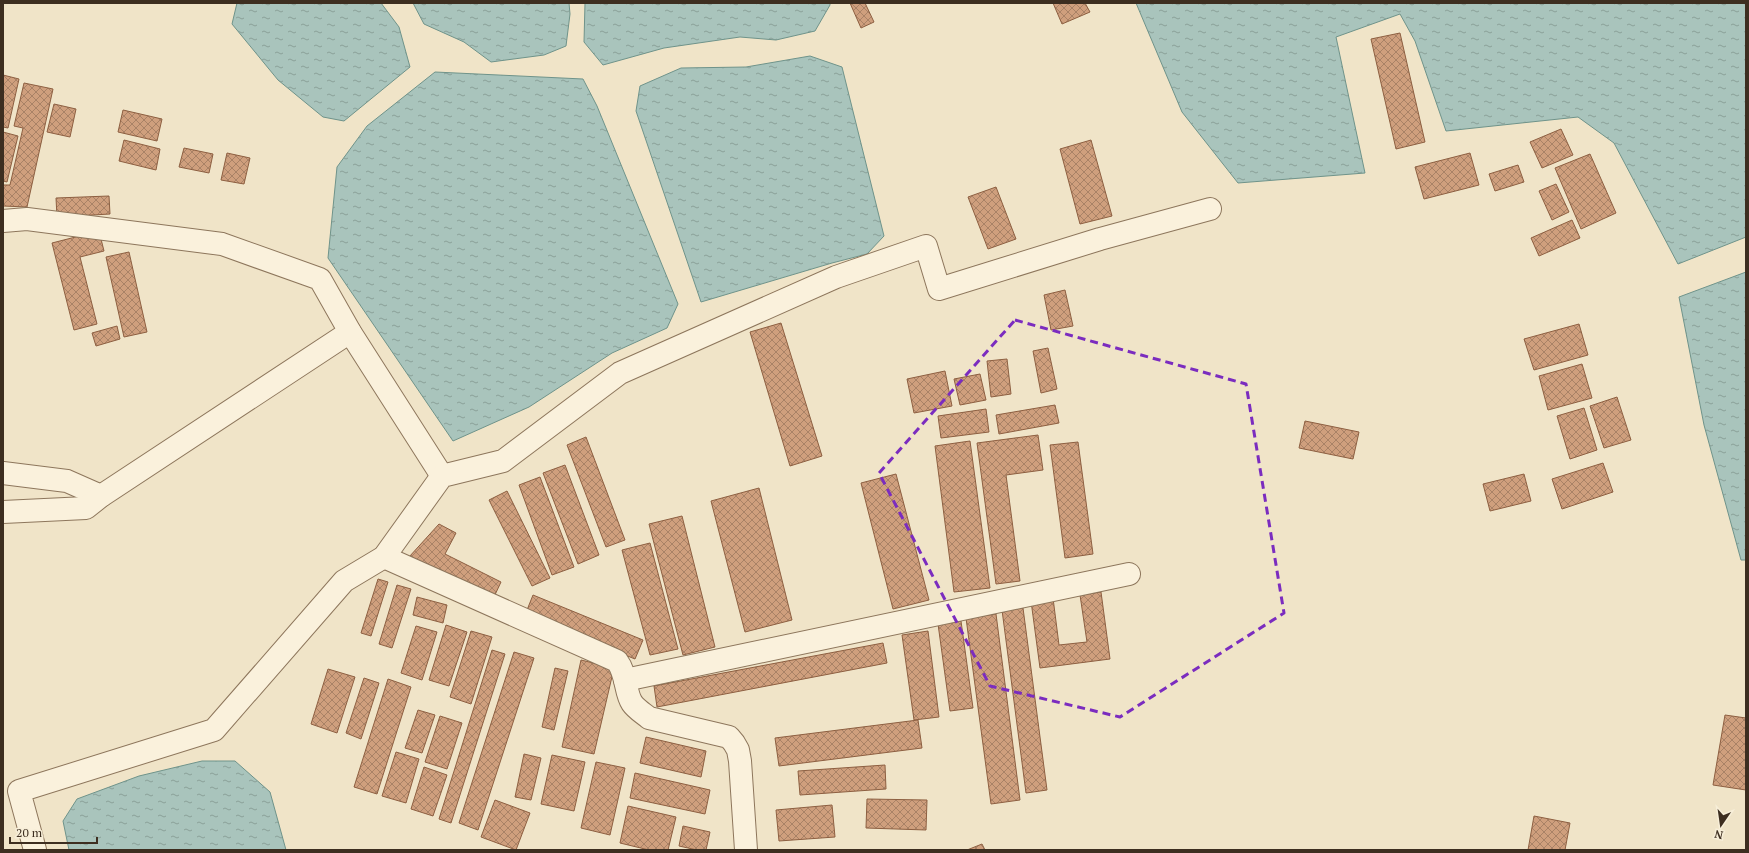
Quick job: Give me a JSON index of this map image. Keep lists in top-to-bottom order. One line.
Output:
{"scale_bar":"20 m","north":"bottom"}
